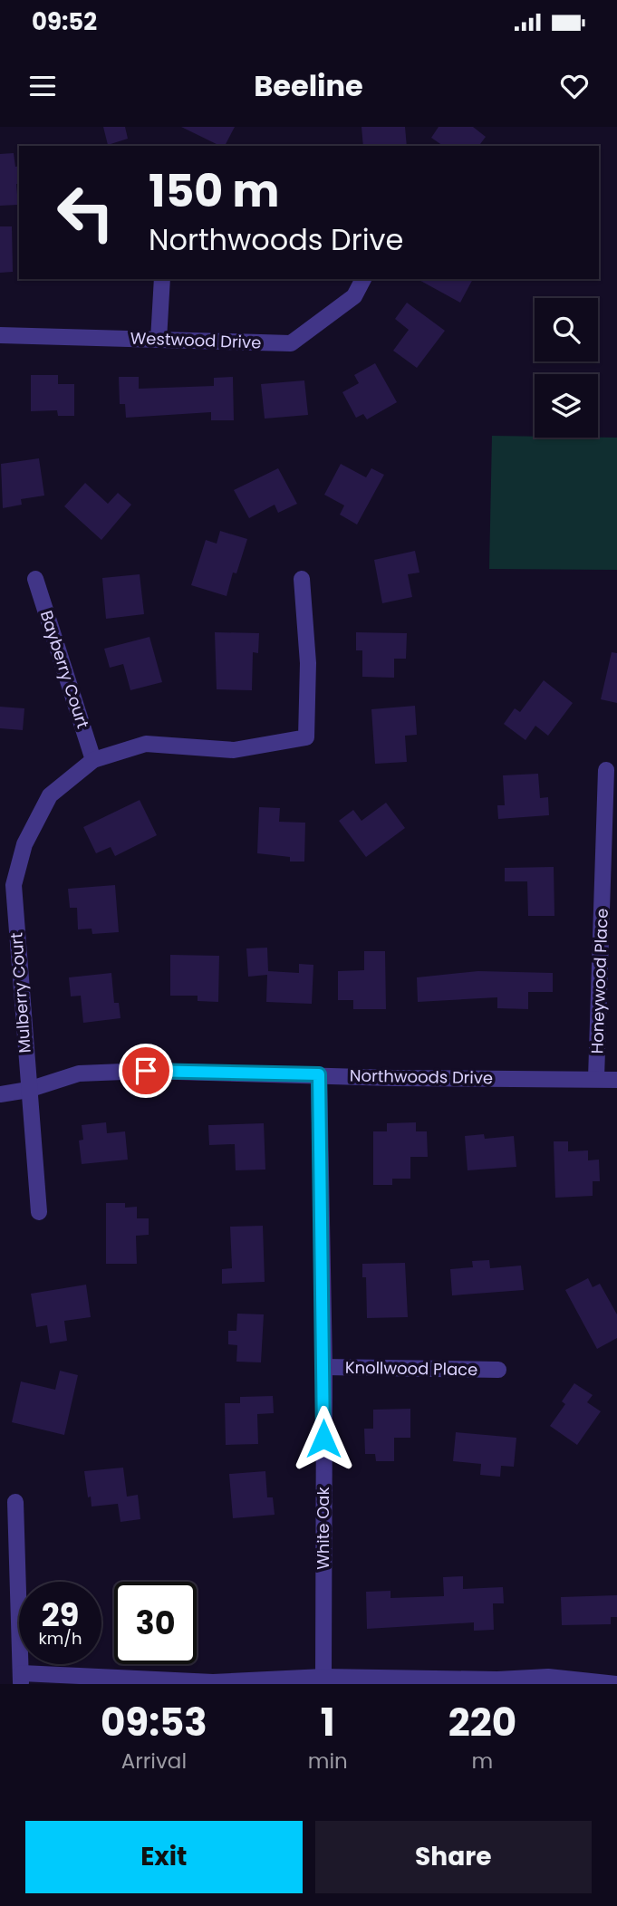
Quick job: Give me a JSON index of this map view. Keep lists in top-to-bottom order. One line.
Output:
{"streets":{"street":["Westwood Drive","Bayberry Court","Honeywood Place","Mulberry Court","Northwoods Drive","Knollwood Place","White Oak"]},"crossings":[["Bayberry Court","Mulberry Court"],["Honeywood Place","Northwoods Drive"],["Mulberry Court","Northwoods Drive"],["Northwoods Drive","White Oak"],["Knollwood Place","White Oak"]],"page":{"status":"09:52","header":"Beeline","turn":["150 m","Northwoods Drive"],"speed":"29 km/h","limit":"30","eta":["09:53","Arrival","1","min","220","m"],"buttons":["Exit","Share"]}}
